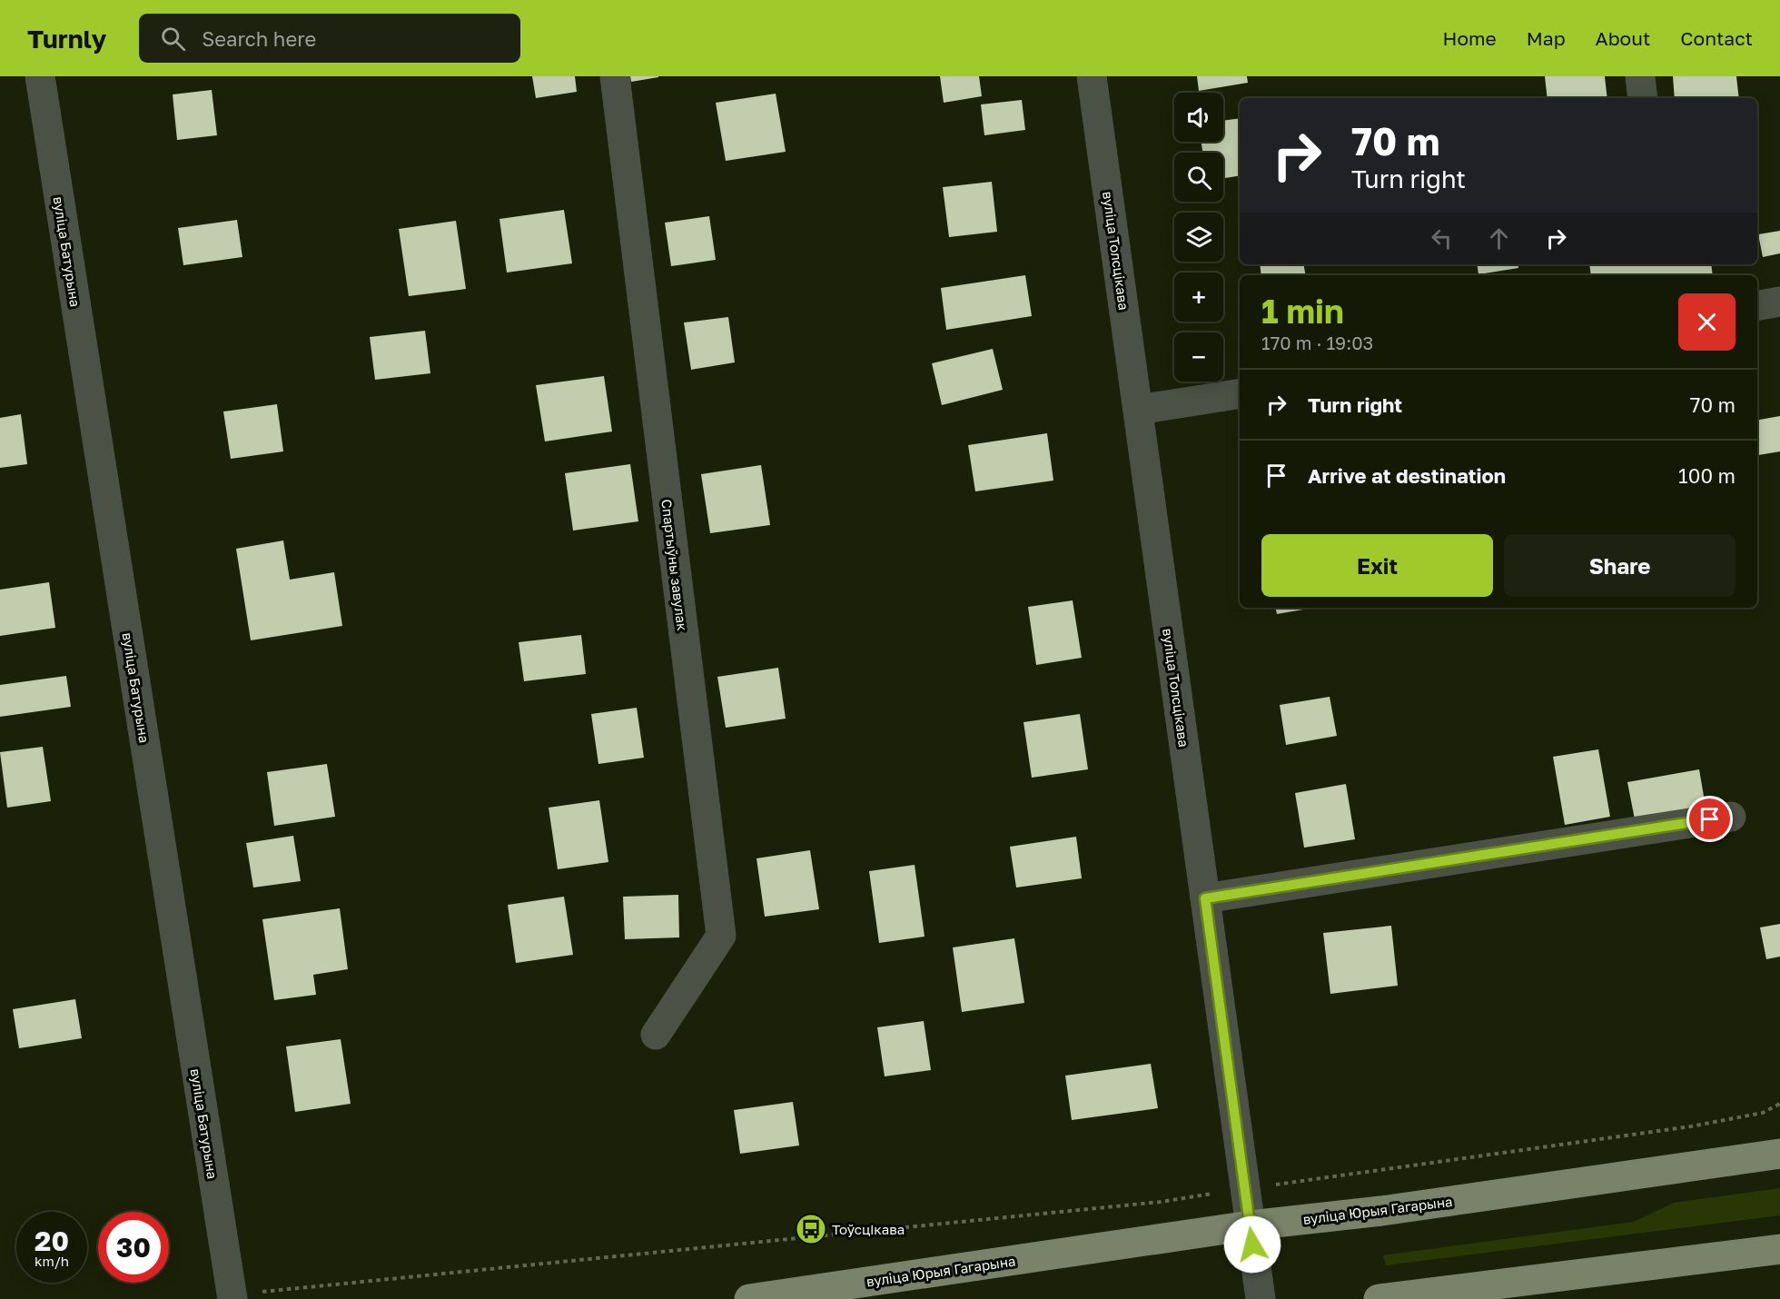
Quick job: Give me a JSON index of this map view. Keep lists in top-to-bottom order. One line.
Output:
{"streets":{"main road":["вуліца Юрыя Гагарына"],"street":["вуліца Толсцікава","вуліца Батурына","Спартыўны завулак"]},"crossings":[["вуліца Толсцікава","вуліца Юрыя Гагарына"]],"places":{"bus stop":["Тоўсцікава"]},"page":{"header":"Turnly","search":"Search here","nav":["Home","Map","About","Contact"],"map_buttons":["+","−"],"turn":["70 m","Turn right"],"heading":["1 min","170 m · 19:03"],"list":[{"name":"Turn right","value":"70 m"},{"name":"Arrive at destination","value":"100 m"}],"buttons":["Exit","Share"],"speed":"20 km/h","limit":"30"}}
